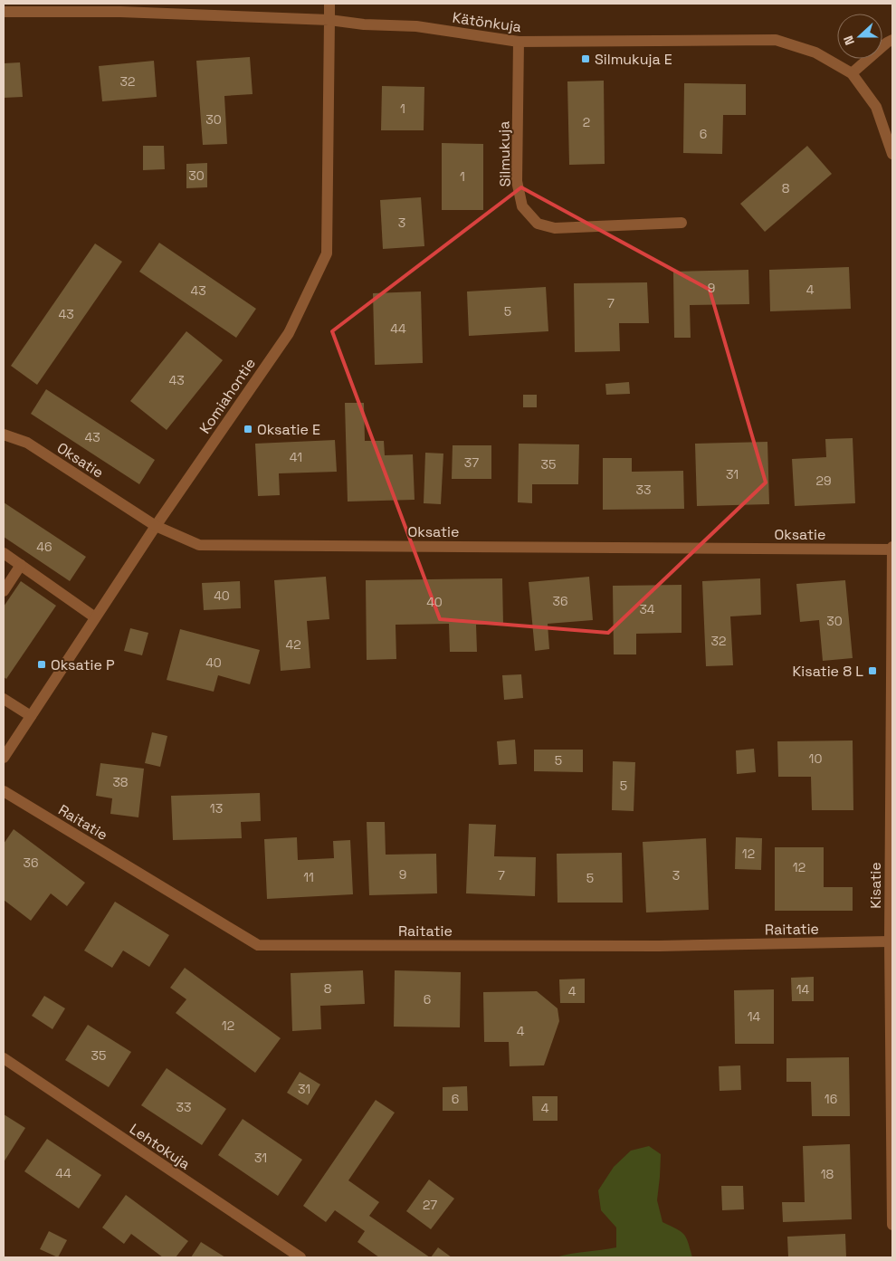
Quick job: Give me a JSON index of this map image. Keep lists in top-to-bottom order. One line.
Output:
{"streets":{"street":["Kätönkuja","Silmukuja","Komiahontie","Oksatie","Raitatie","Kisatie","Lehtokuja"]},"crossings":[["Kätönkuja","Silmukuja"],["Kätönkuja","Komiahontie"],["Komiahontie","Oksatie"],["Oksatie","Kisatie"],["Raitatie","Kisatie"]],"places":{"transit":["Silmukuja E","Oksatie E","Oksatie P","Kisatie 8 L"]},"house_numbers":["32","1","30","2","6","30","1","8","3","9","4","43","7","5","43","44","43","43","41","37","35","31","29","33","46","40","36","40","34","30","32","42","40","10","5","38","5","13","12","36","12","9","7","3","11","5","8","14","4","6","14","12","4","35","31","6","16","33","4","31","44","18","27"],"north":"left"}
